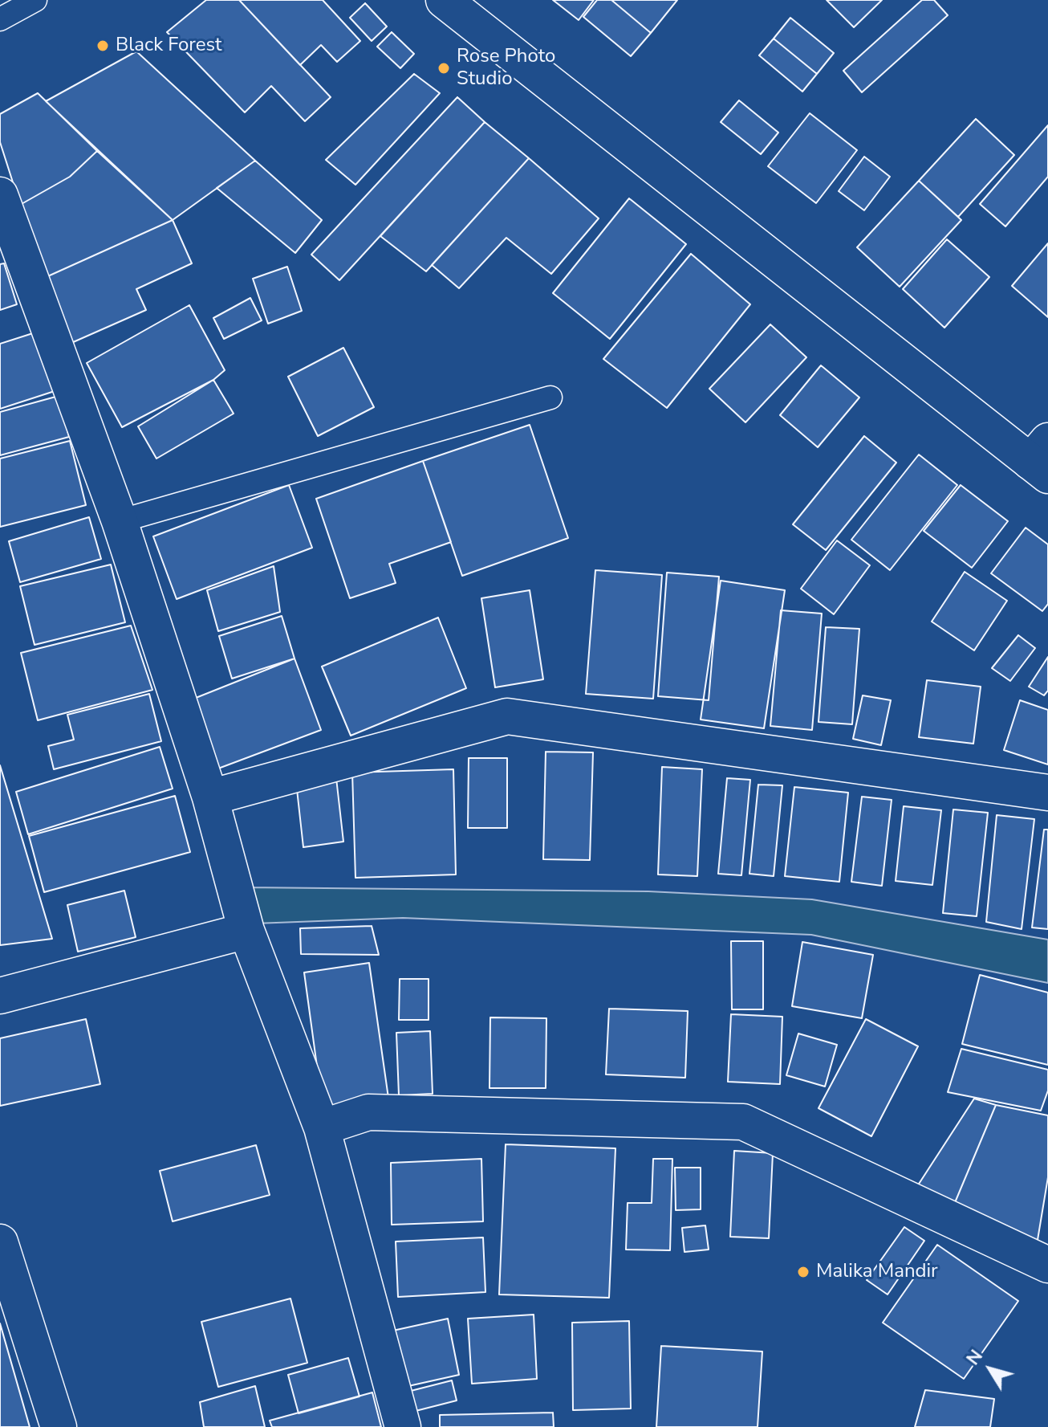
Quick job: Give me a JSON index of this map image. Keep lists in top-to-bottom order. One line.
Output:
{"places":["Black Forest","Rose Photo Studio","Malika Mandir"],"north":"top left"}
